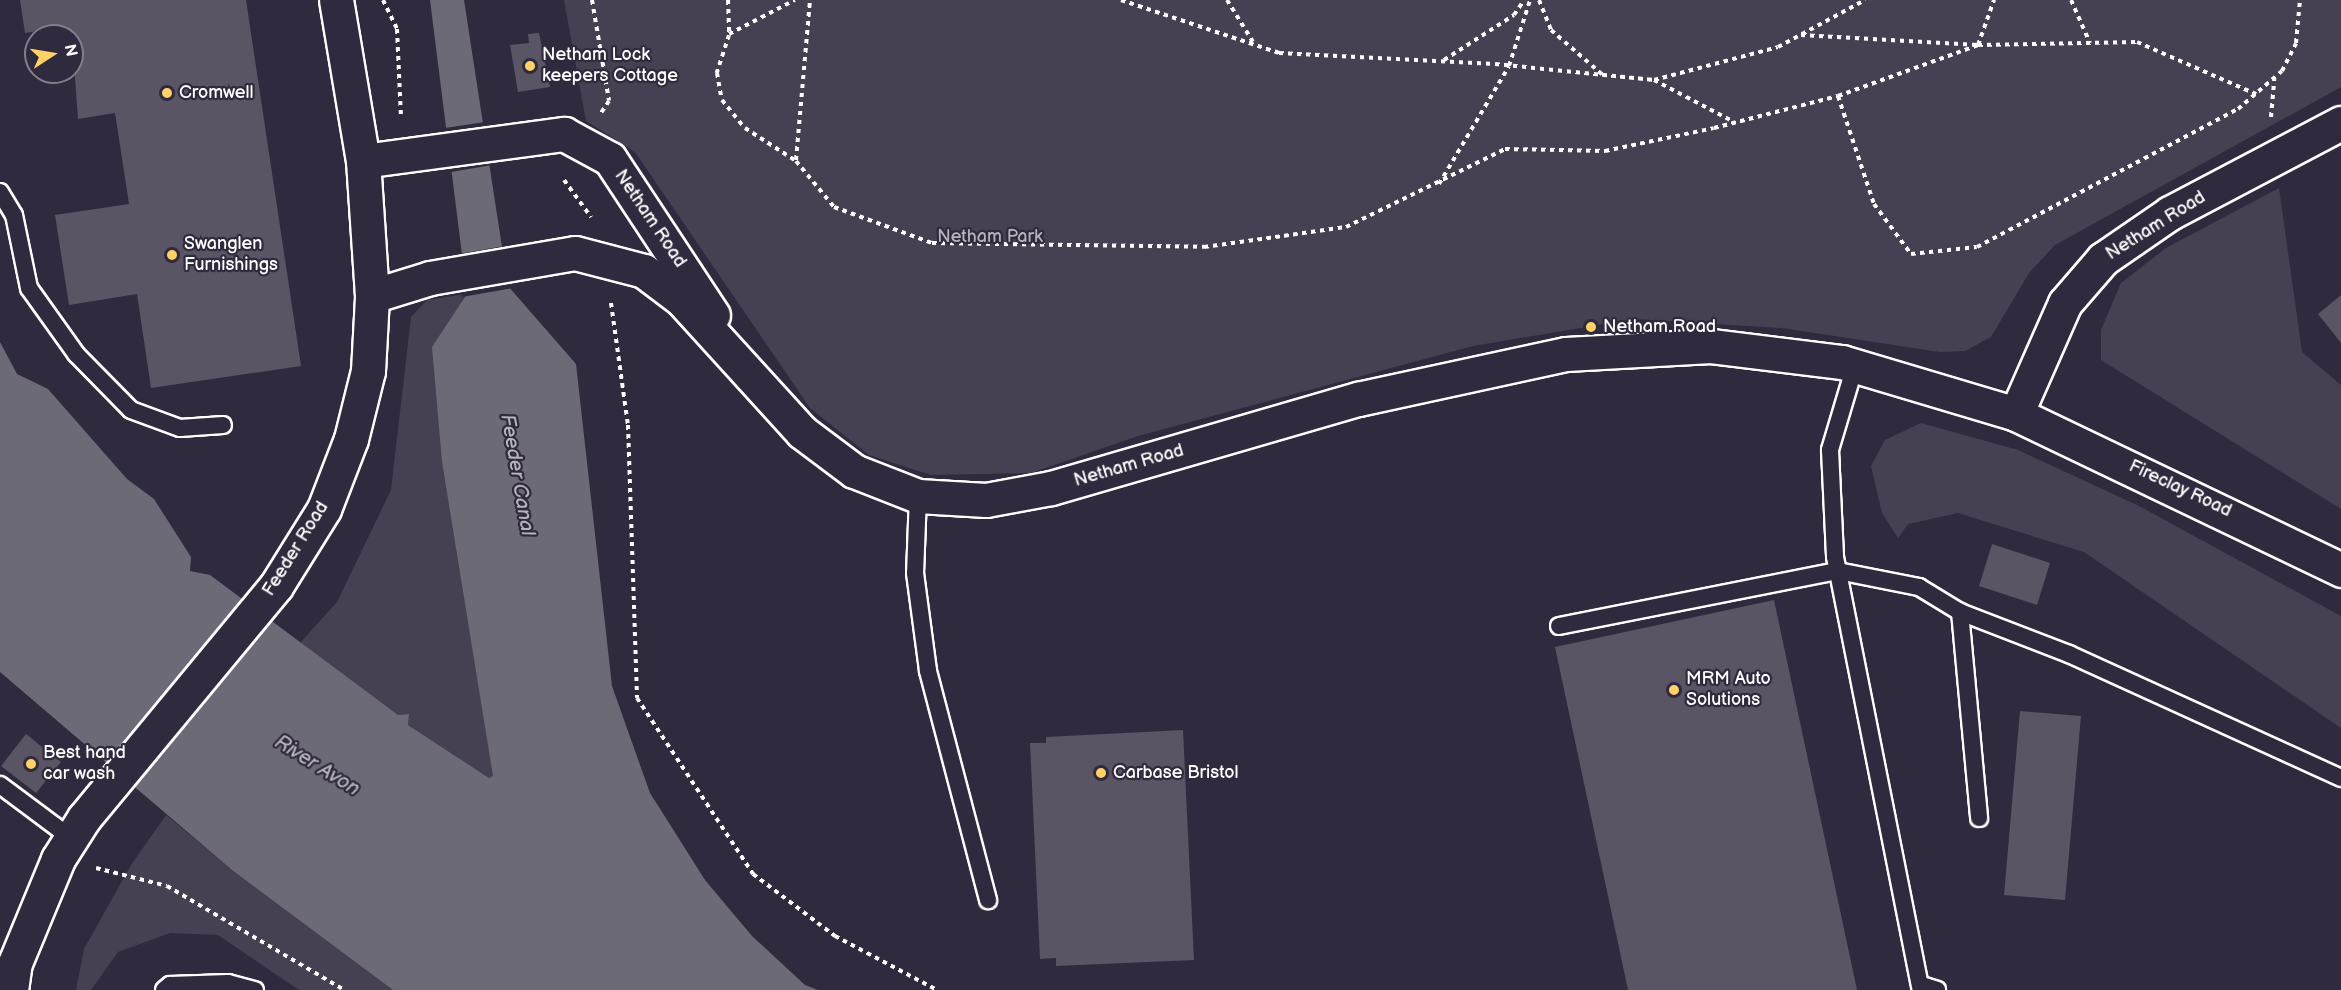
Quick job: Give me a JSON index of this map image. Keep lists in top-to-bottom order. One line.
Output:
{"streets":{"street":["Netham Road","Fireclay Road","Feeder Road"]},"crossings":[["Netham Road","Fireclay Road"],["Netham Road","Feeder Road"]],"water":["Feeder Canal","River Avon"],"parks":["Netham Park"],"places":["Netham Lock keepers Cottage","Cromwell","Swanglen Furnishings","Netham Road","MRM Auto Solutions","Best hand car wash","Carbase Bristol"],"north":"right"}
